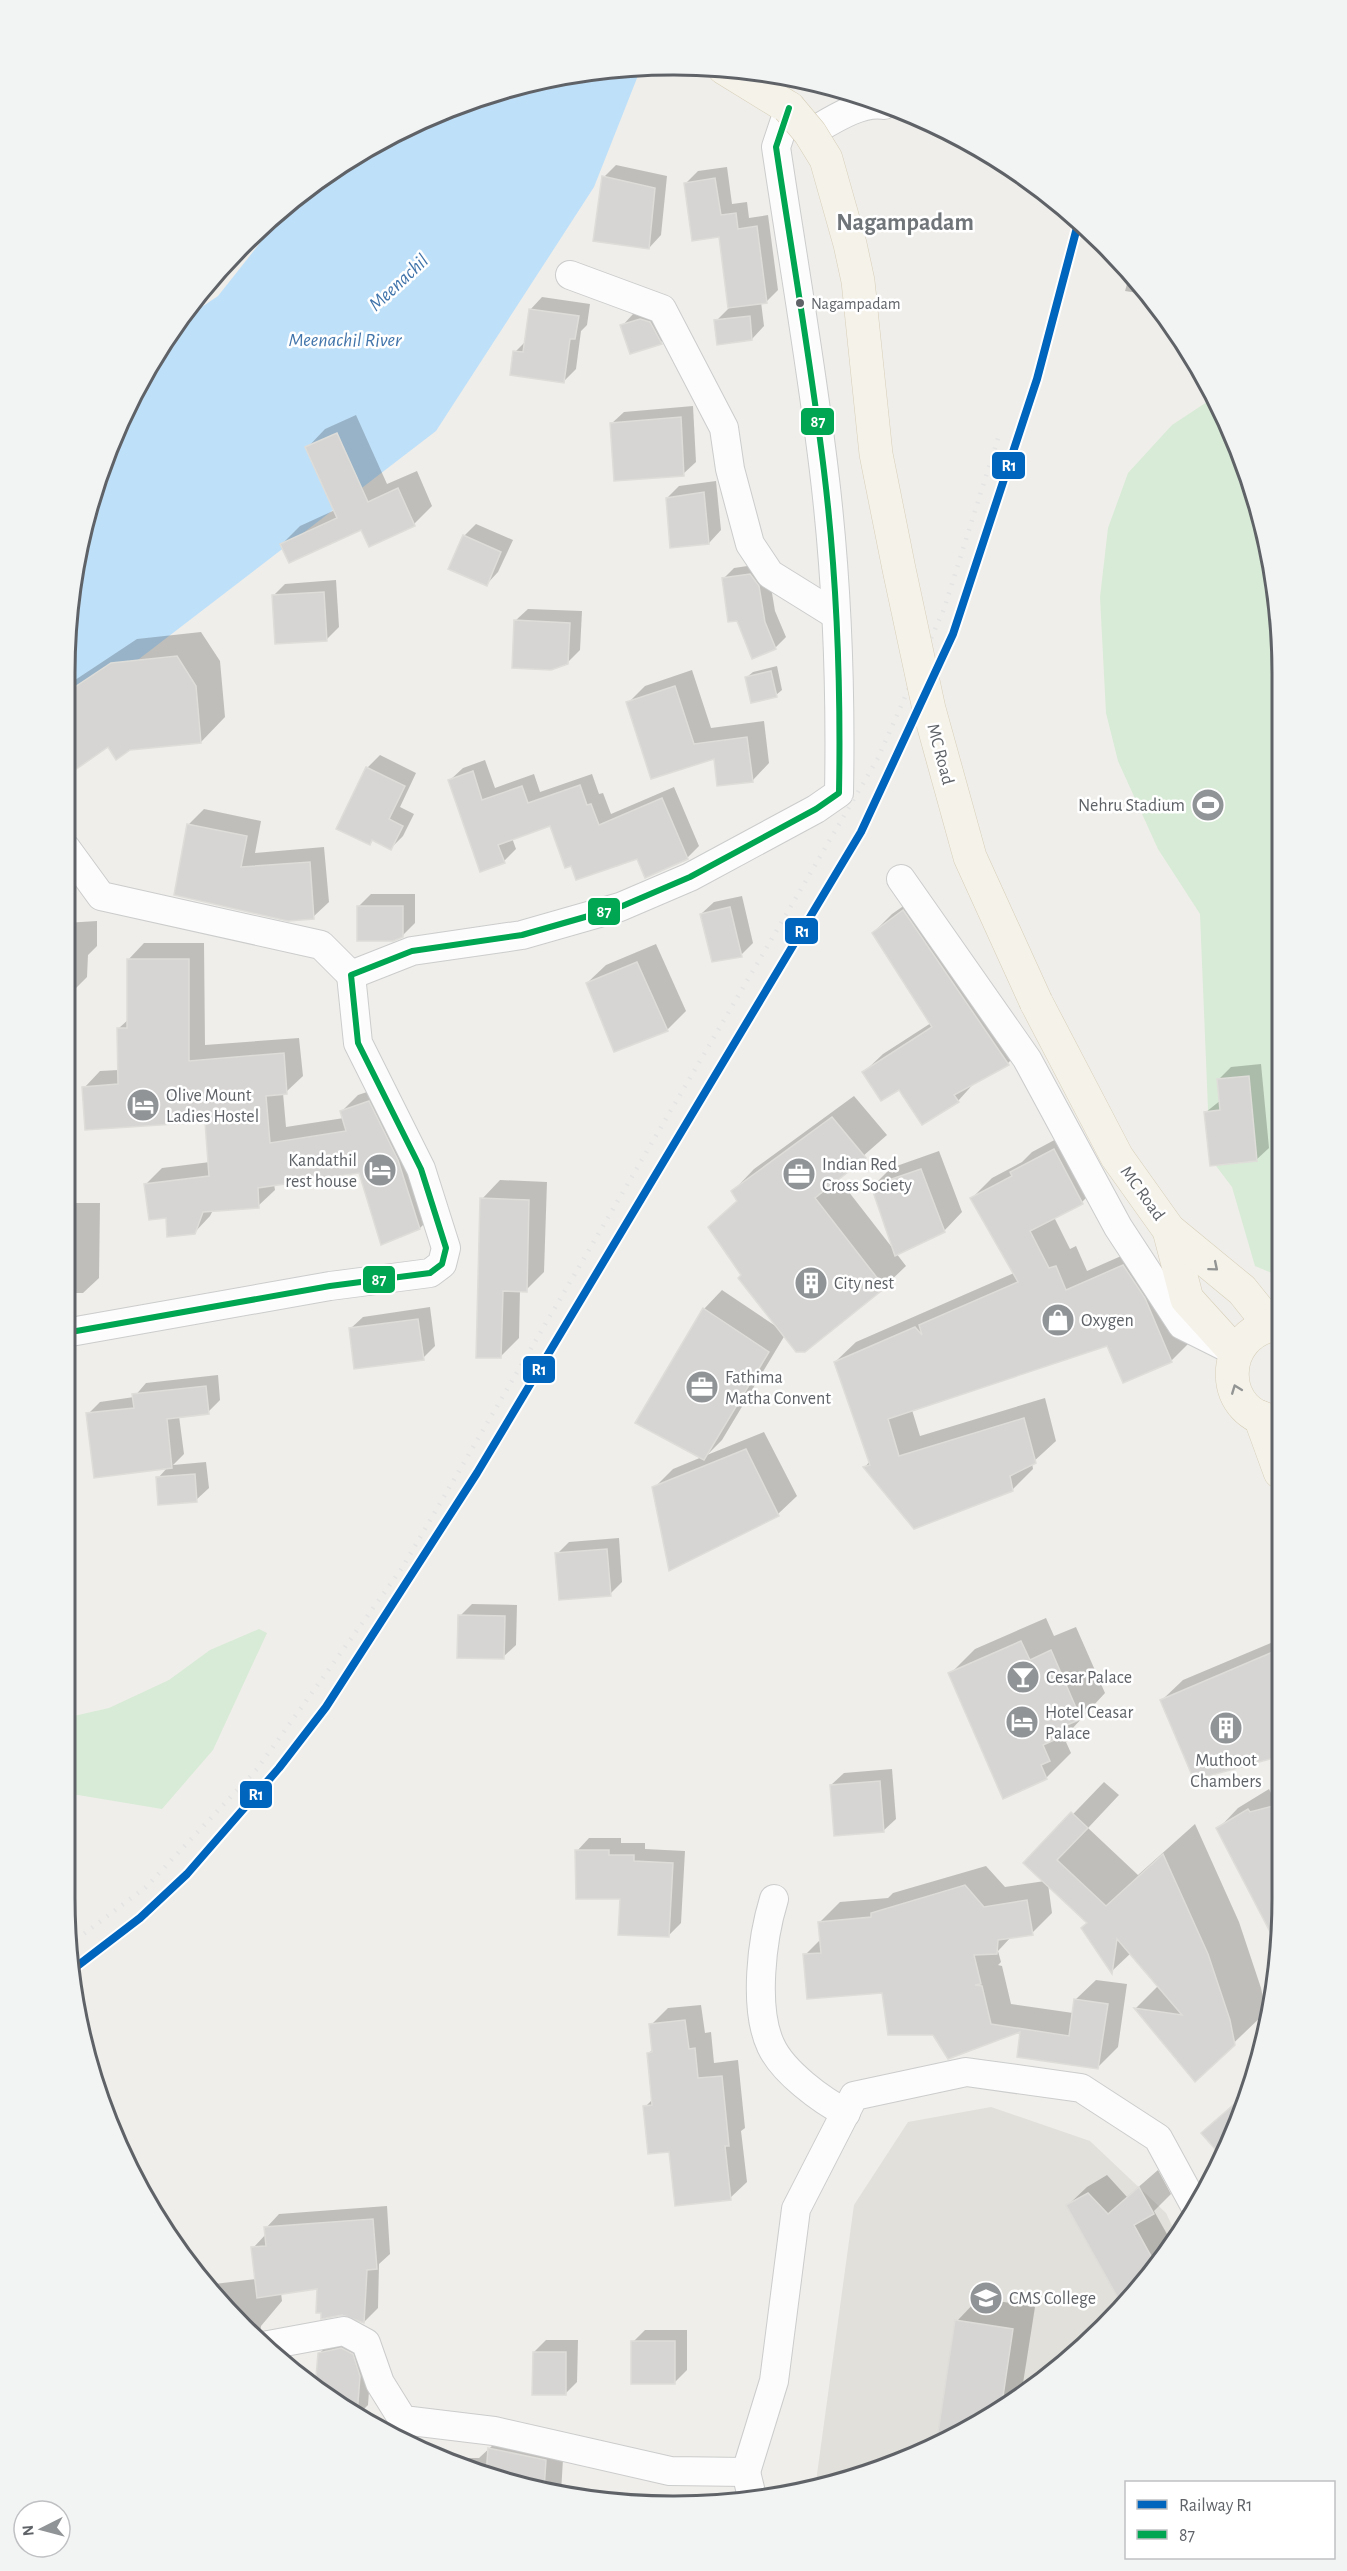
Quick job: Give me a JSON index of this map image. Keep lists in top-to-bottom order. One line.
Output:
{"streets":{"main road":["MC Road"]},"districts":["Nagampadam"],"water":["Meenachil","Meenachil River"],"places":{"other":["Nagampadam"],"sports":["Nehru Stadium"],"hotel":["Olive Mount Ladies Hostel","Kandathil rest house","Hotel Ceasar Palace"],"office":["Indian Red Cross Society","Fathima Matha Convent"],"building":["City nest","Muthoot Chambers"],"shop":["Oxygen"],"bar":["Cesar Palace"],"school or university":["CMS College"]},"lines":["transit line 87","rail line R1"],"legend":["Railway R1","87"],"north":"left"}
